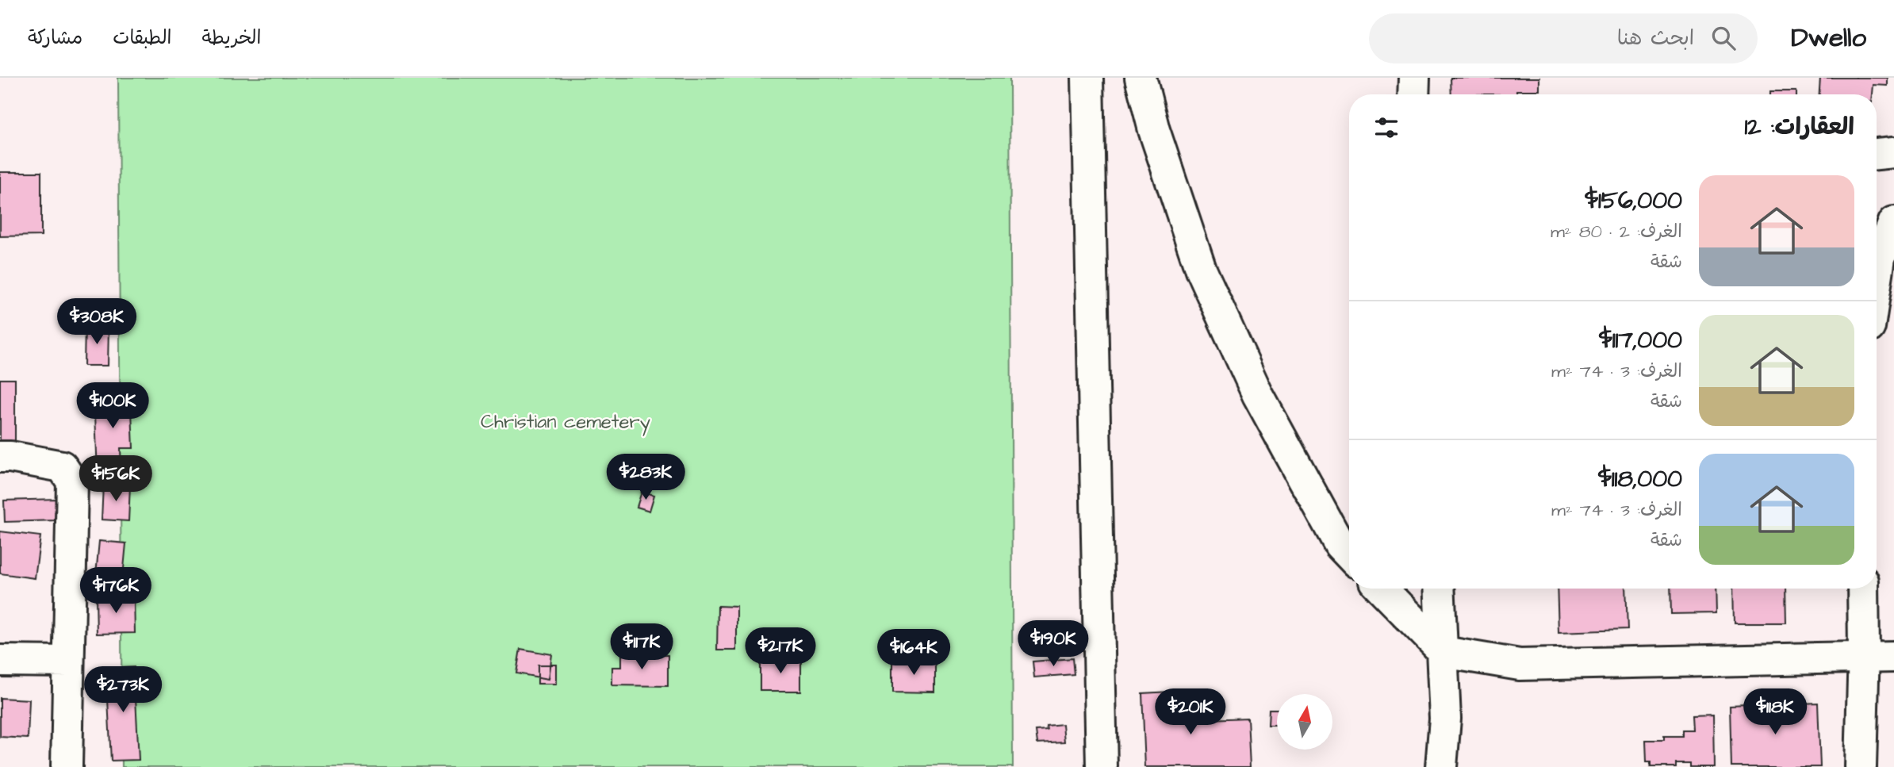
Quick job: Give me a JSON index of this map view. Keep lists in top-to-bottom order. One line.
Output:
{"parks":["Christian cemetery"],"north":"top","page":{"header":"Dwello","search":"ابحث هنا","nav":["الخريطة","الطبقات","مشاركة"],"heading":"العقارات: 12","list":[{"name":"$156,000","note":"الغرف: 2 · 80 m² · شقة"},{"name":"$117,000","note":"الغرف: 3 · 74 m² · شقة"},{"name":"$118,000","note":"الغرف: 3 · 74 m² · شقة"}],"price":["$308K","$100K","$283K","$156K","$176K","$190K","$117K","$217K","$164K","$273K","$201K","$118K"]}}
